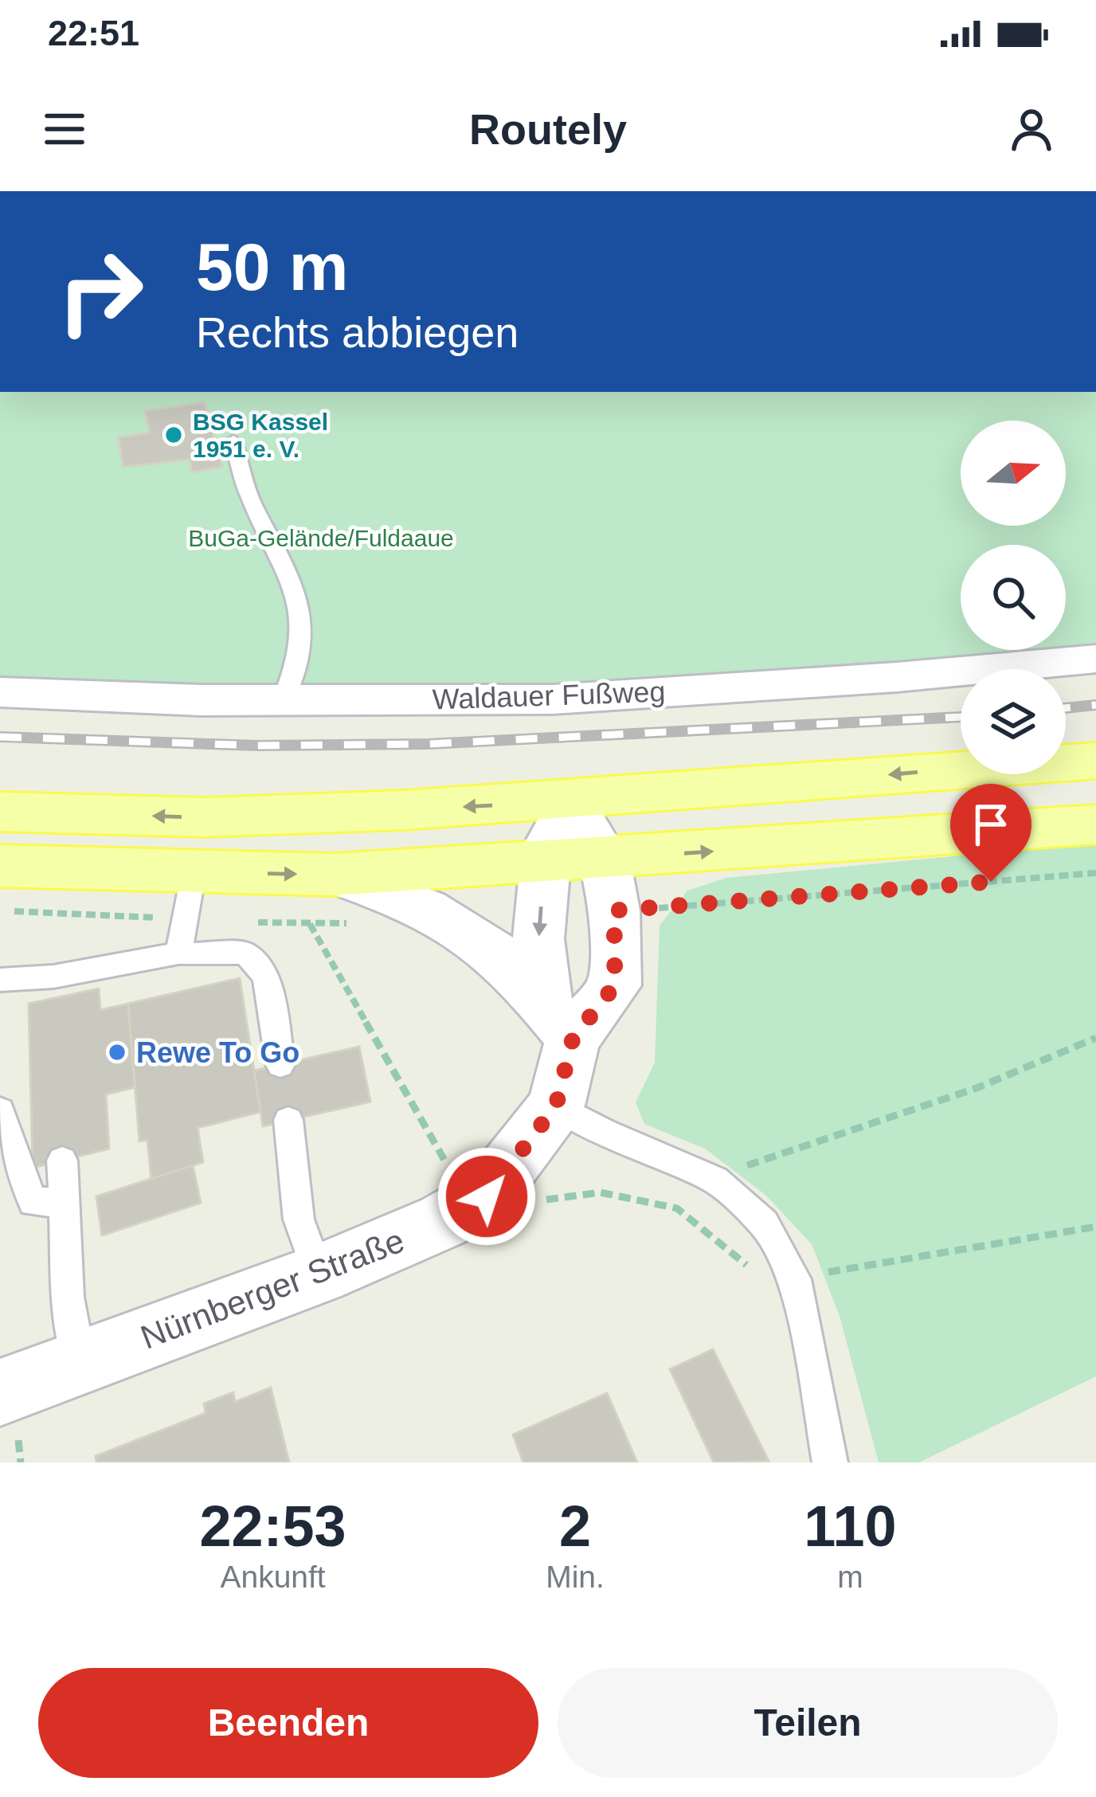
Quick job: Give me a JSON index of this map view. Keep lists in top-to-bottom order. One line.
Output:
{"streets":{"street":["Waldauer Fußweg","Nürnberger Straße"]},"parks":["BuGa-Gelände/Fuldaaue"],"places":["BSG Kassel 1951 e. V.","Rewe To Go"],"north":"right","page":{"status":"22:51","header":"Routely","turn":["50 m","Rechts abbiegen"],"eta":["22:53","Ankunft","2","Min.","110","m"],"buttons":["Beenden","Teilen"]}}
